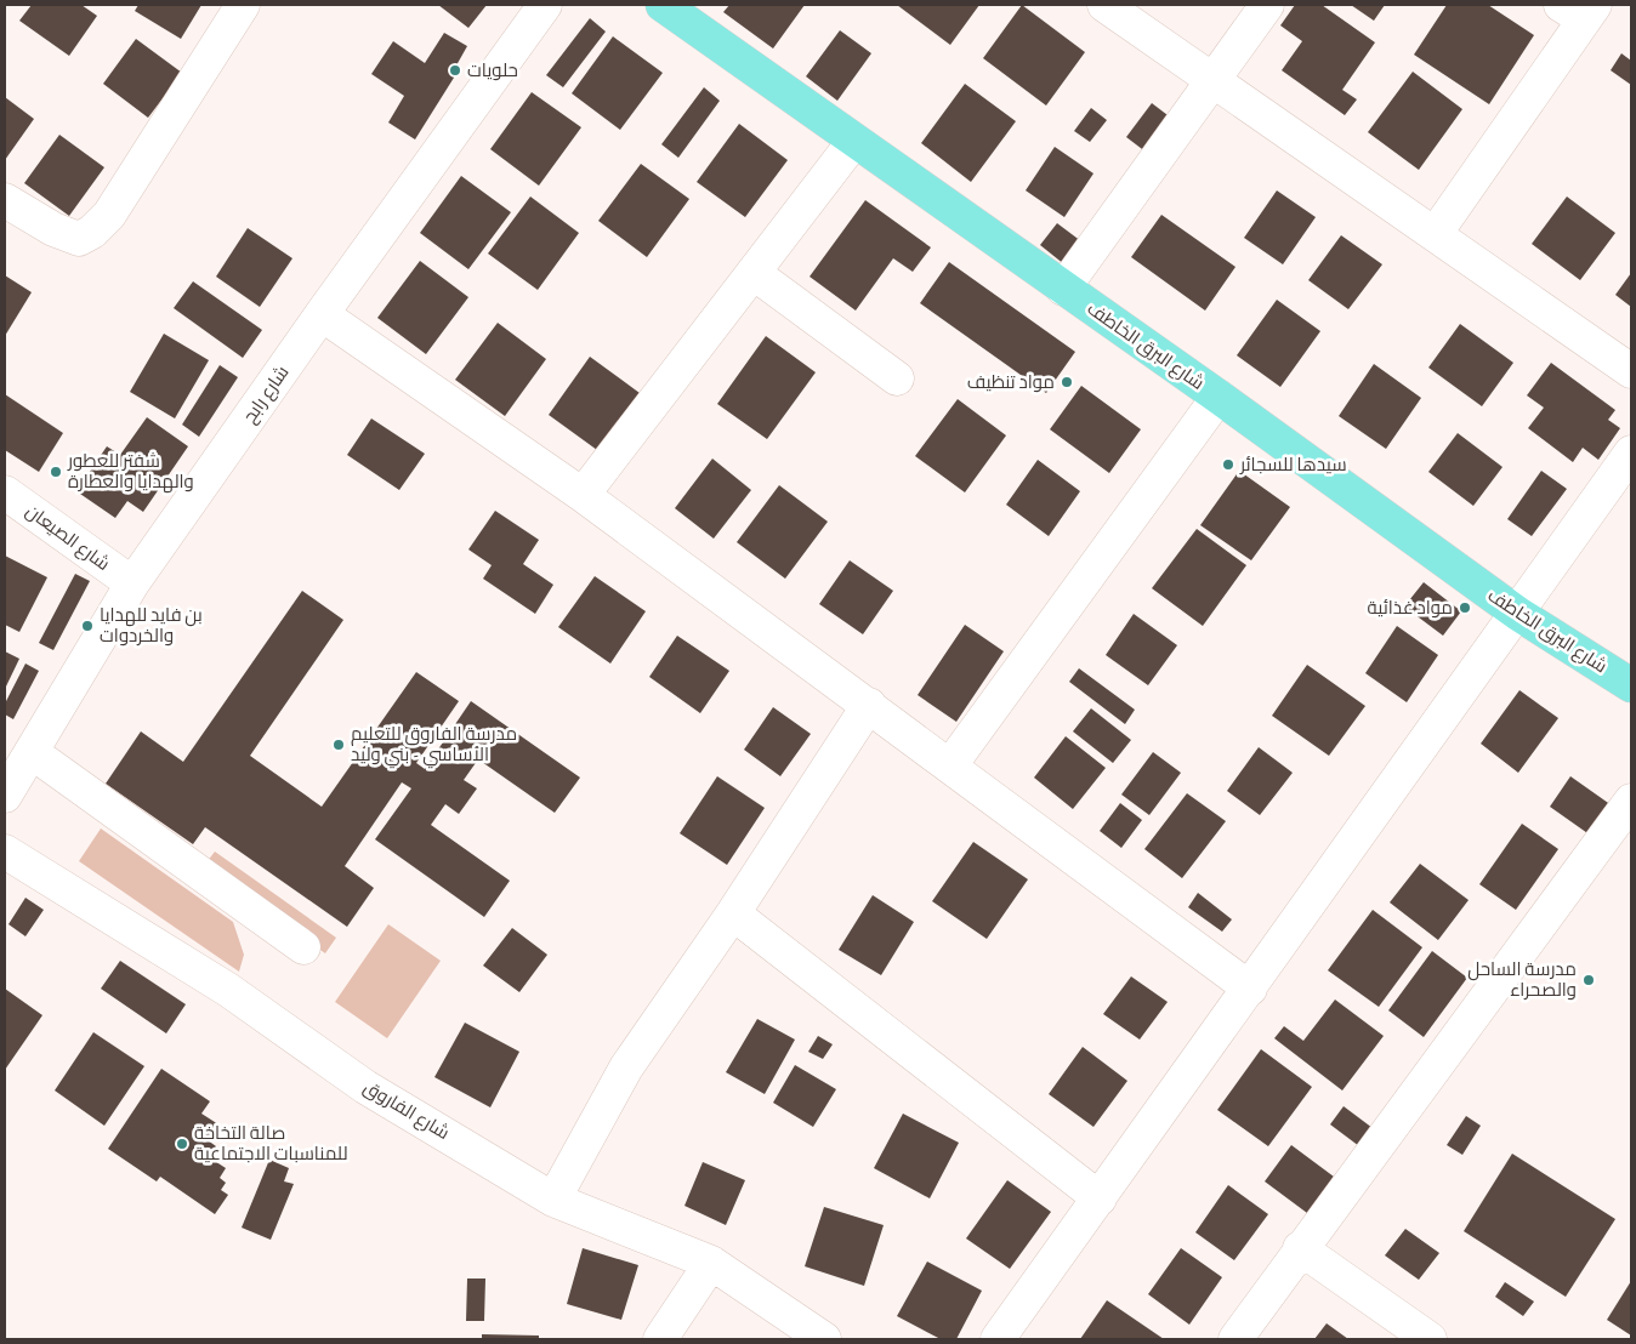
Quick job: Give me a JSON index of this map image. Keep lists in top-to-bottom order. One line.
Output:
{"streets":{"main road":["شارع البرق الخاطف"],"street":["شارع رابح","شارع الصيعان","شارع الفاروق"]},"crossings":[["شارع رابح","شارع الصيعان"]],"places":["حلويات","مواد تنظيف","سيدها للسجائر","شفتر للعطور والهدايا والعطارة","مواد غذائية","بن فايد للهدايا والخردوات","مدرسة الفاروق للتعليم الأساسي - بني وليد","مدرسة الساحل والصحراء","صالة التخاخة للمناسبات الاجتماعية"]}
